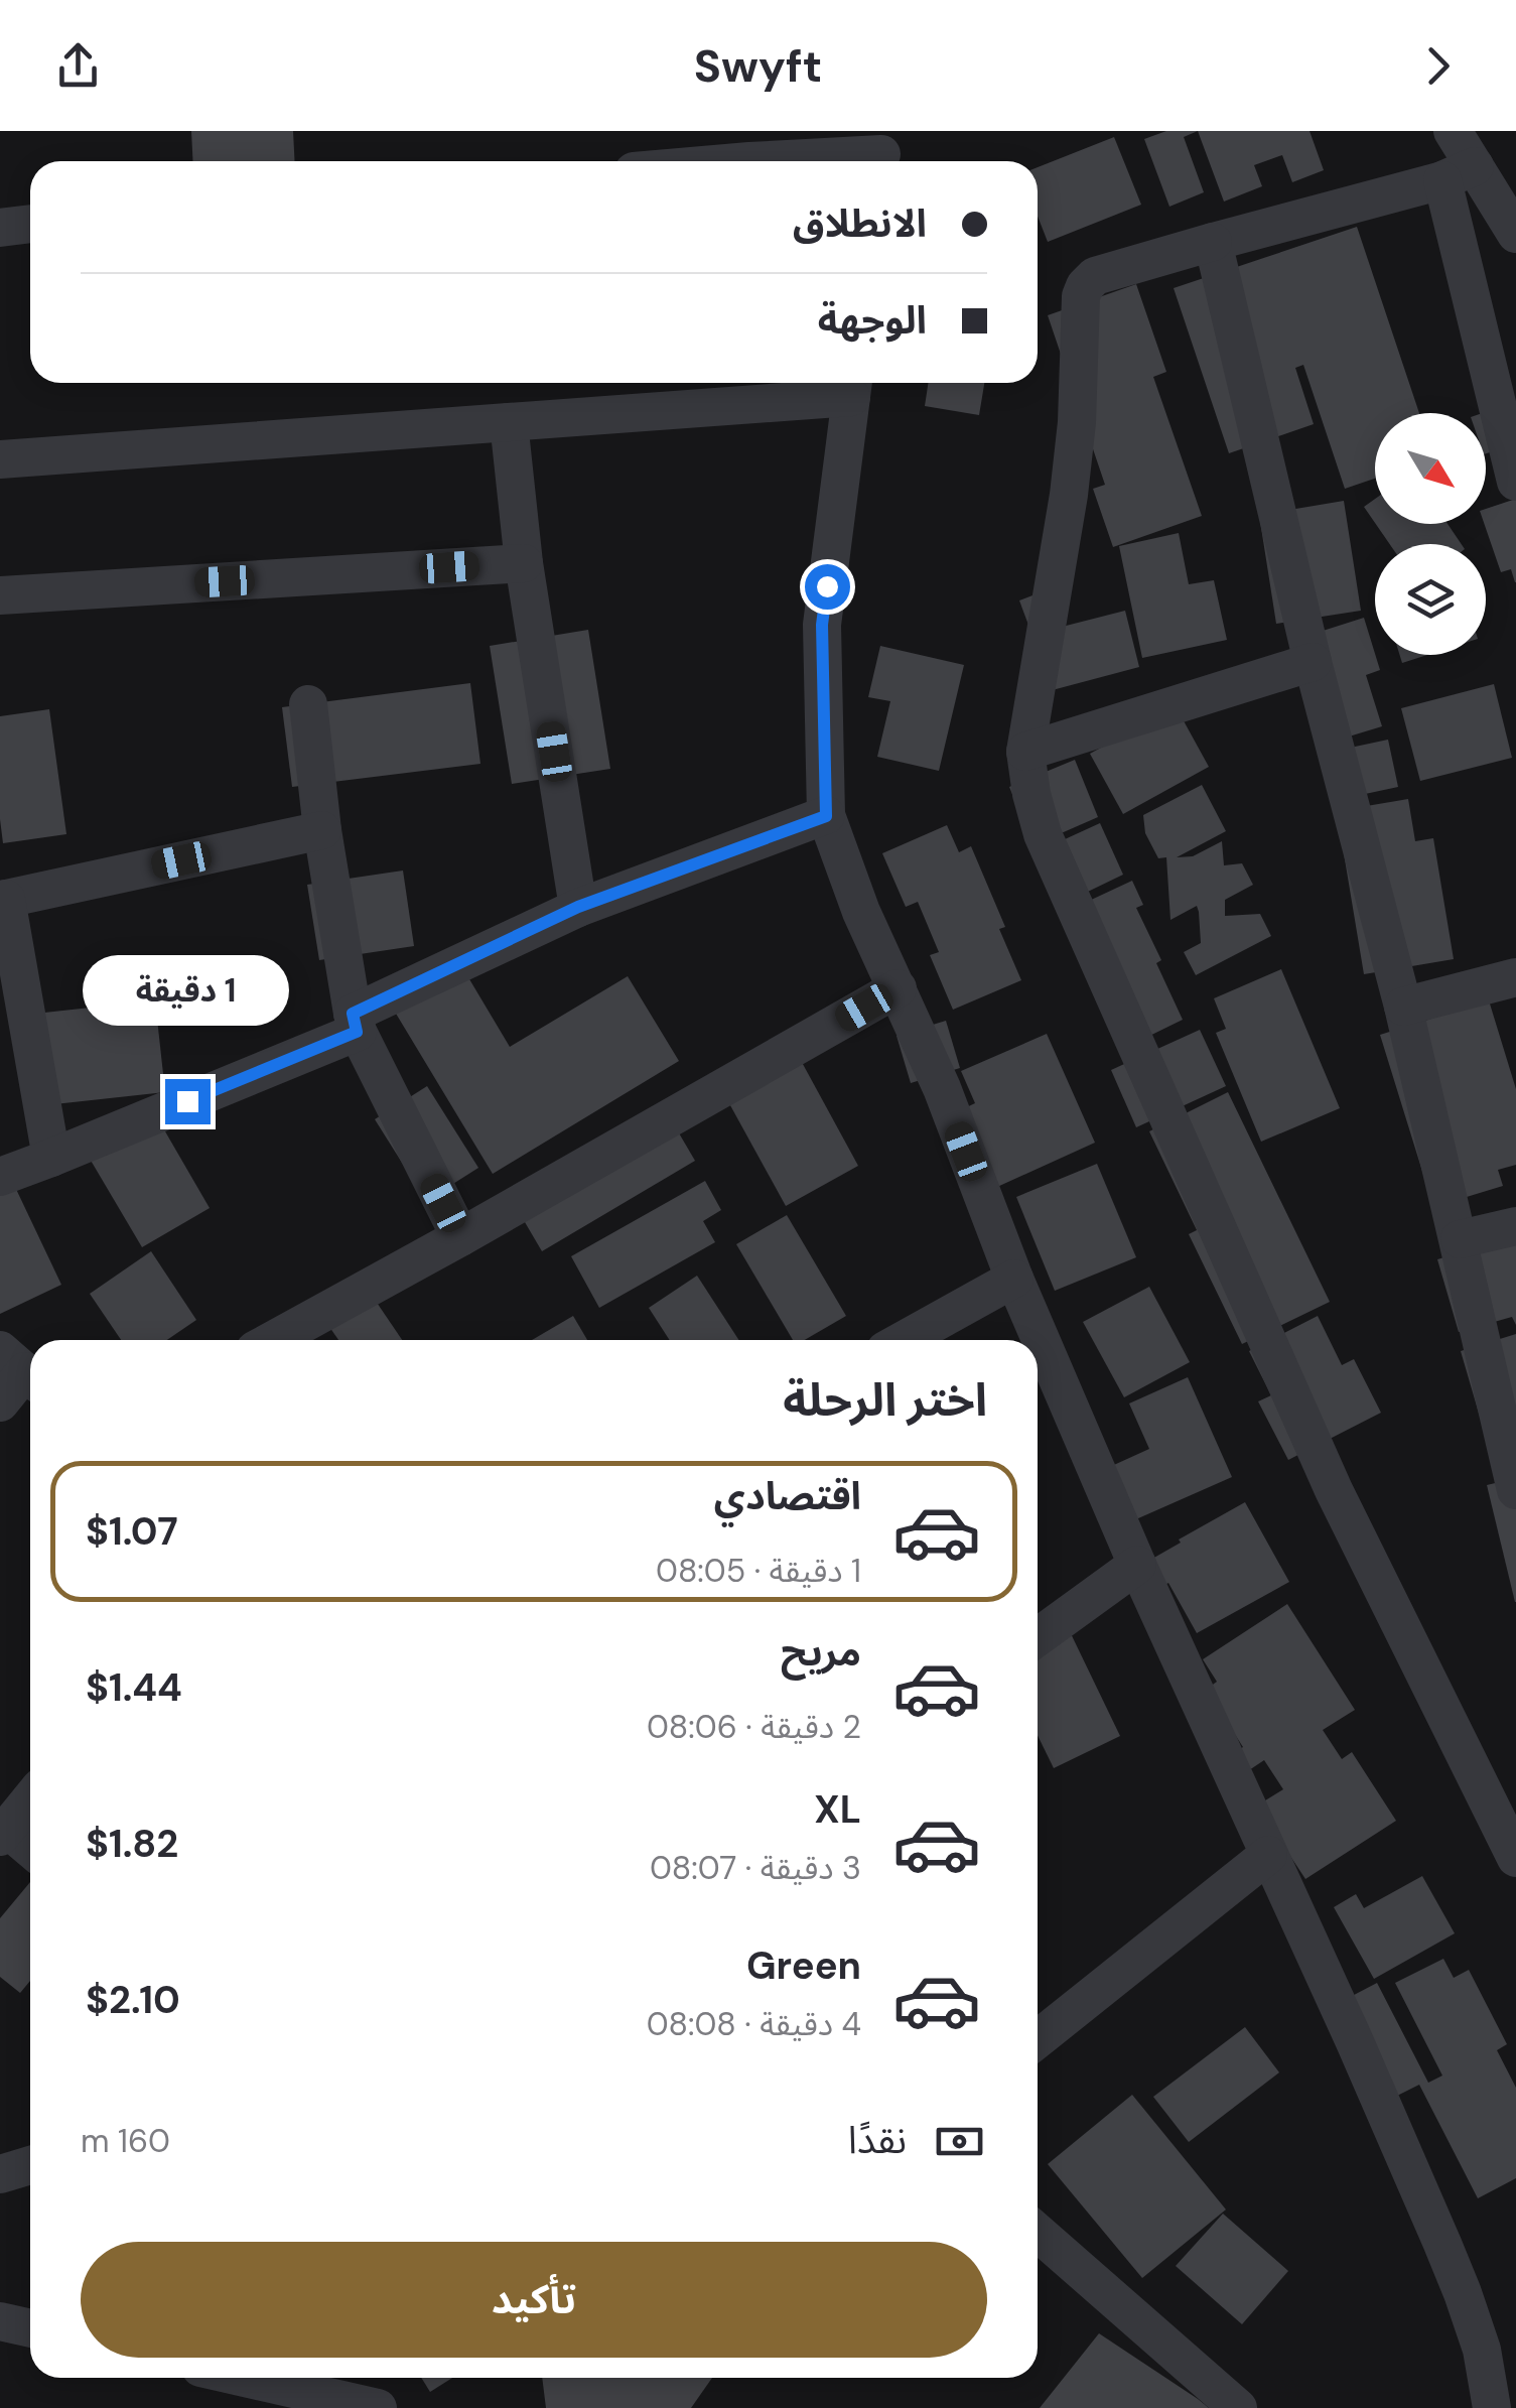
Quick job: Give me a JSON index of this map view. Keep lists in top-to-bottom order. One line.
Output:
{"north":"bottom right","page":{"header":"Swyft","banner":["الانطلاق","الوجهة"],"bubble":"1 دقيقة","heading":"اختر الرحلة","list":[{"name":"اقتصادي","note":"1 دقيقة · 08:05","value":"$1.07"},{"name":"مريح","note":"2 دقيقة · 08:06","value":"$1.44"},{"name":"XL","note":"3 دقيقة · 08:07","value":"$1.82"},{"name":"Green","note":"4 دقيقة · 08:08","value":"$2.10"}],"pay":["نقدًا","160 m"],"buttons":"تأكيد"}}
